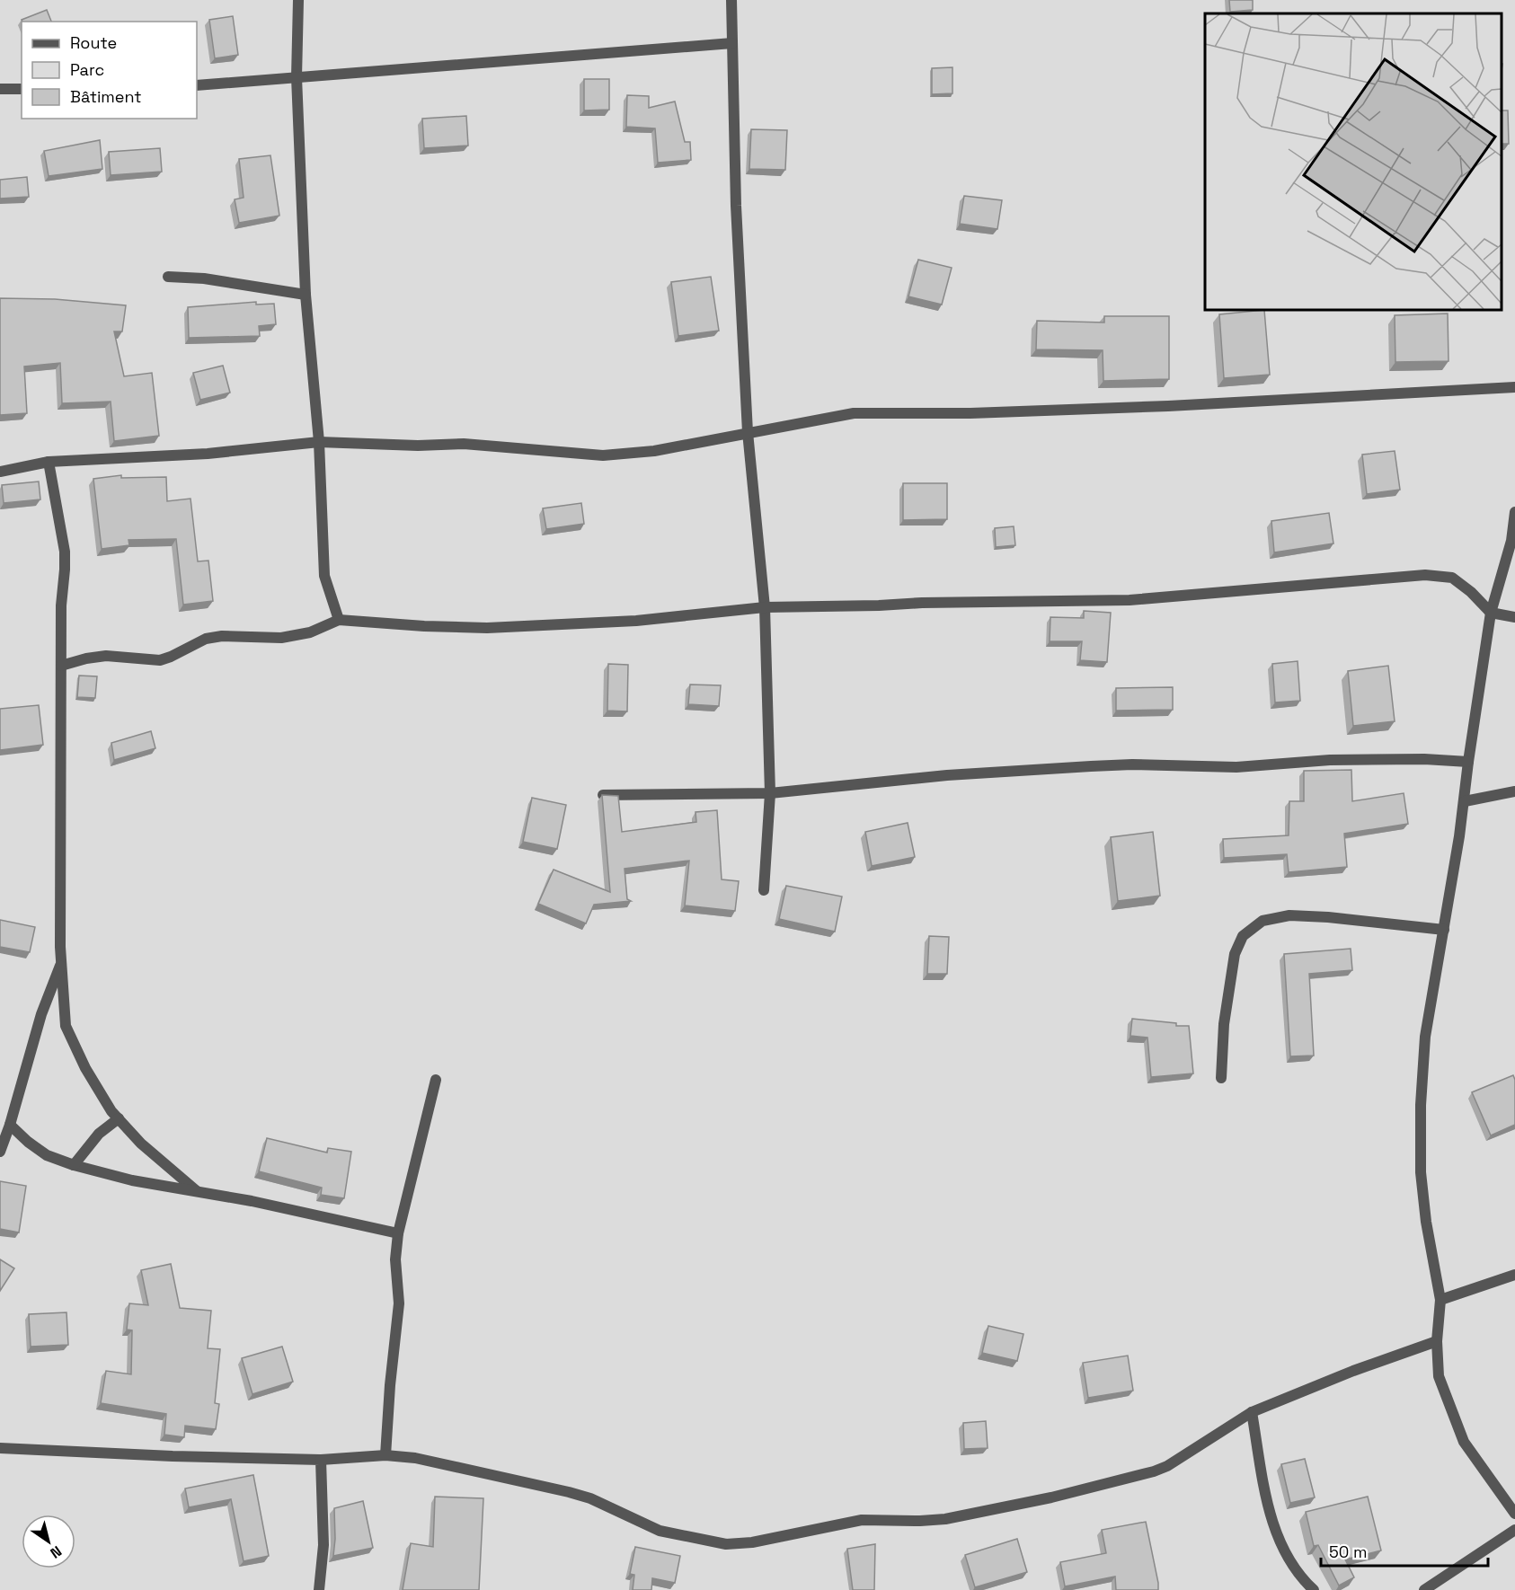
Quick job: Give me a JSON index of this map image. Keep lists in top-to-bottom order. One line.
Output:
{"legend":["Route","Parc","Bâtiment"],"scale_bar":"50 m","north":"bottom right"}
